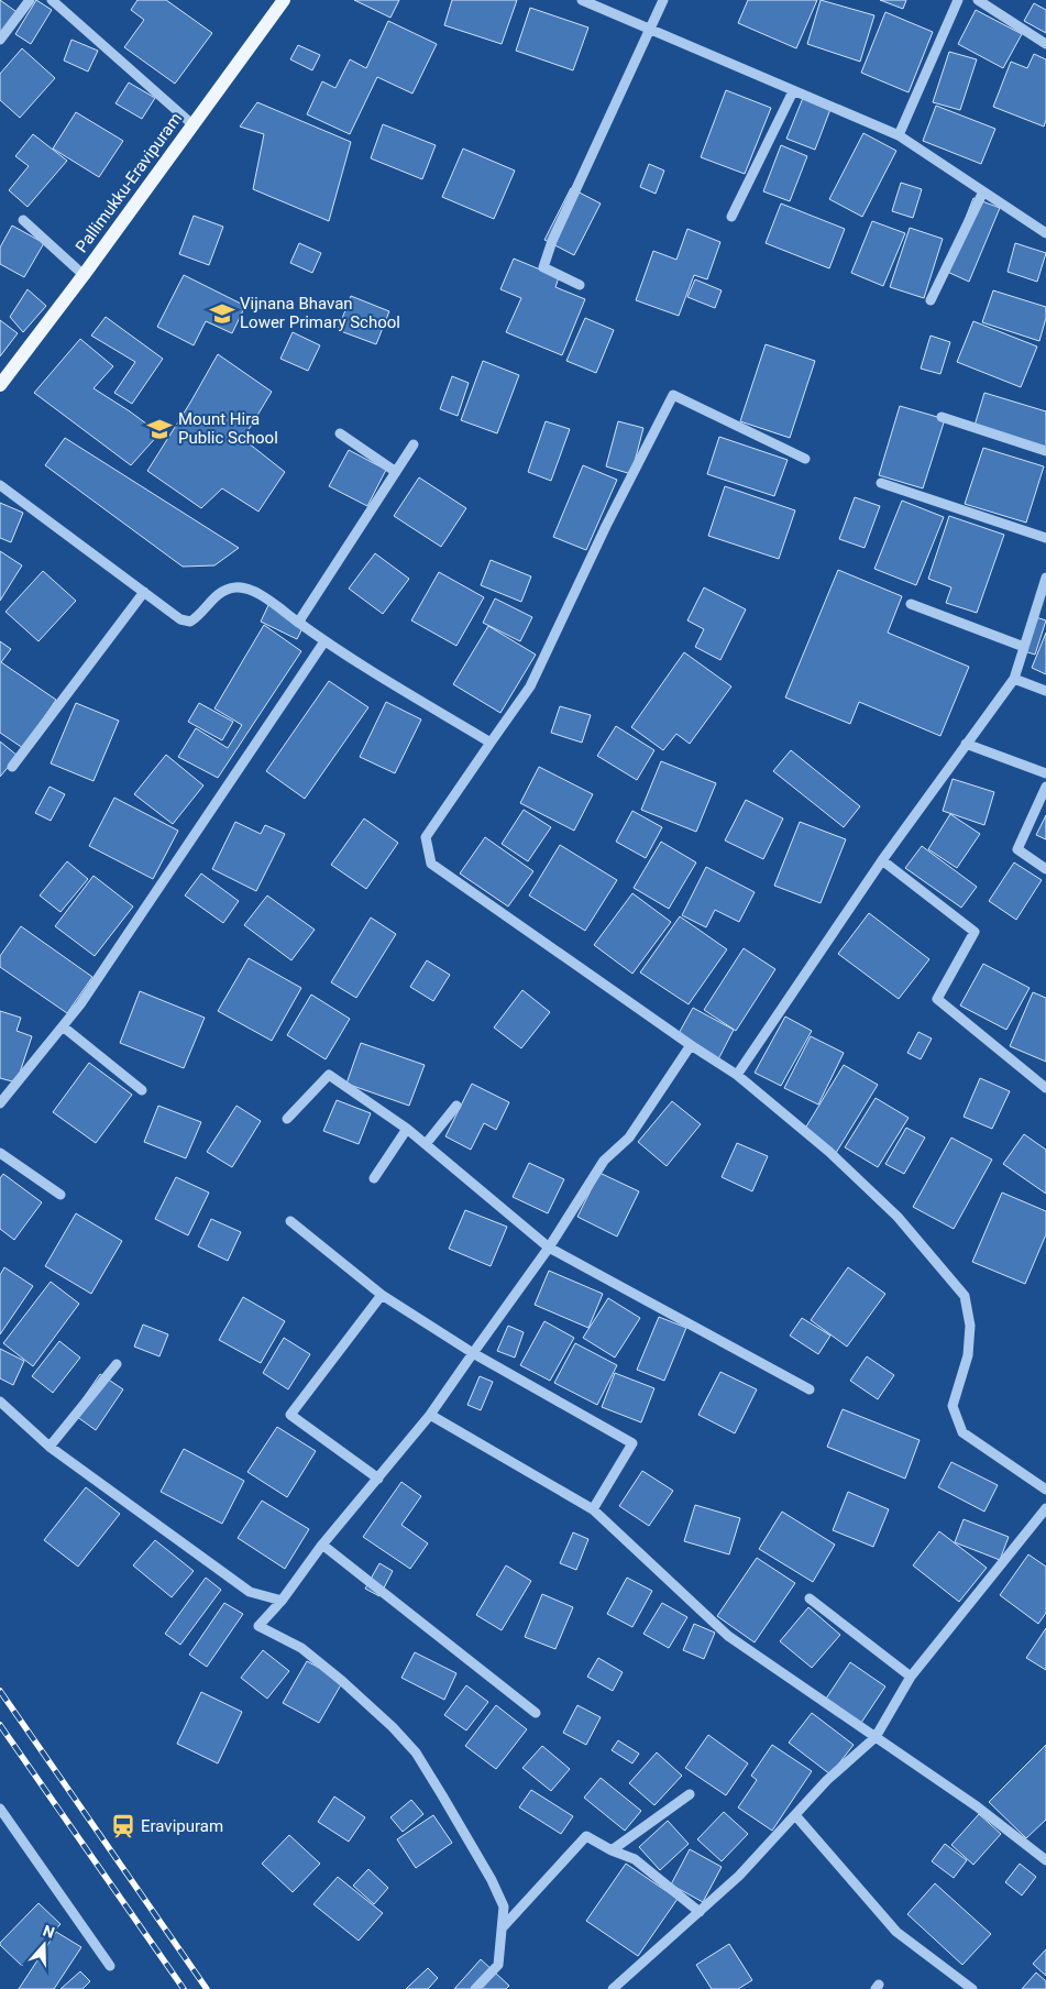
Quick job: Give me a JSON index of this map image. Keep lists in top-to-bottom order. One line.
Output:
{"streets":{"main road":["Pallimukku-Eravipuram"]},"places":{"school or university":["Vijnana Bhavan Lower Primary School","Mount Hira Public School"],"station":["Eravipuram"]},"north":"top"}
